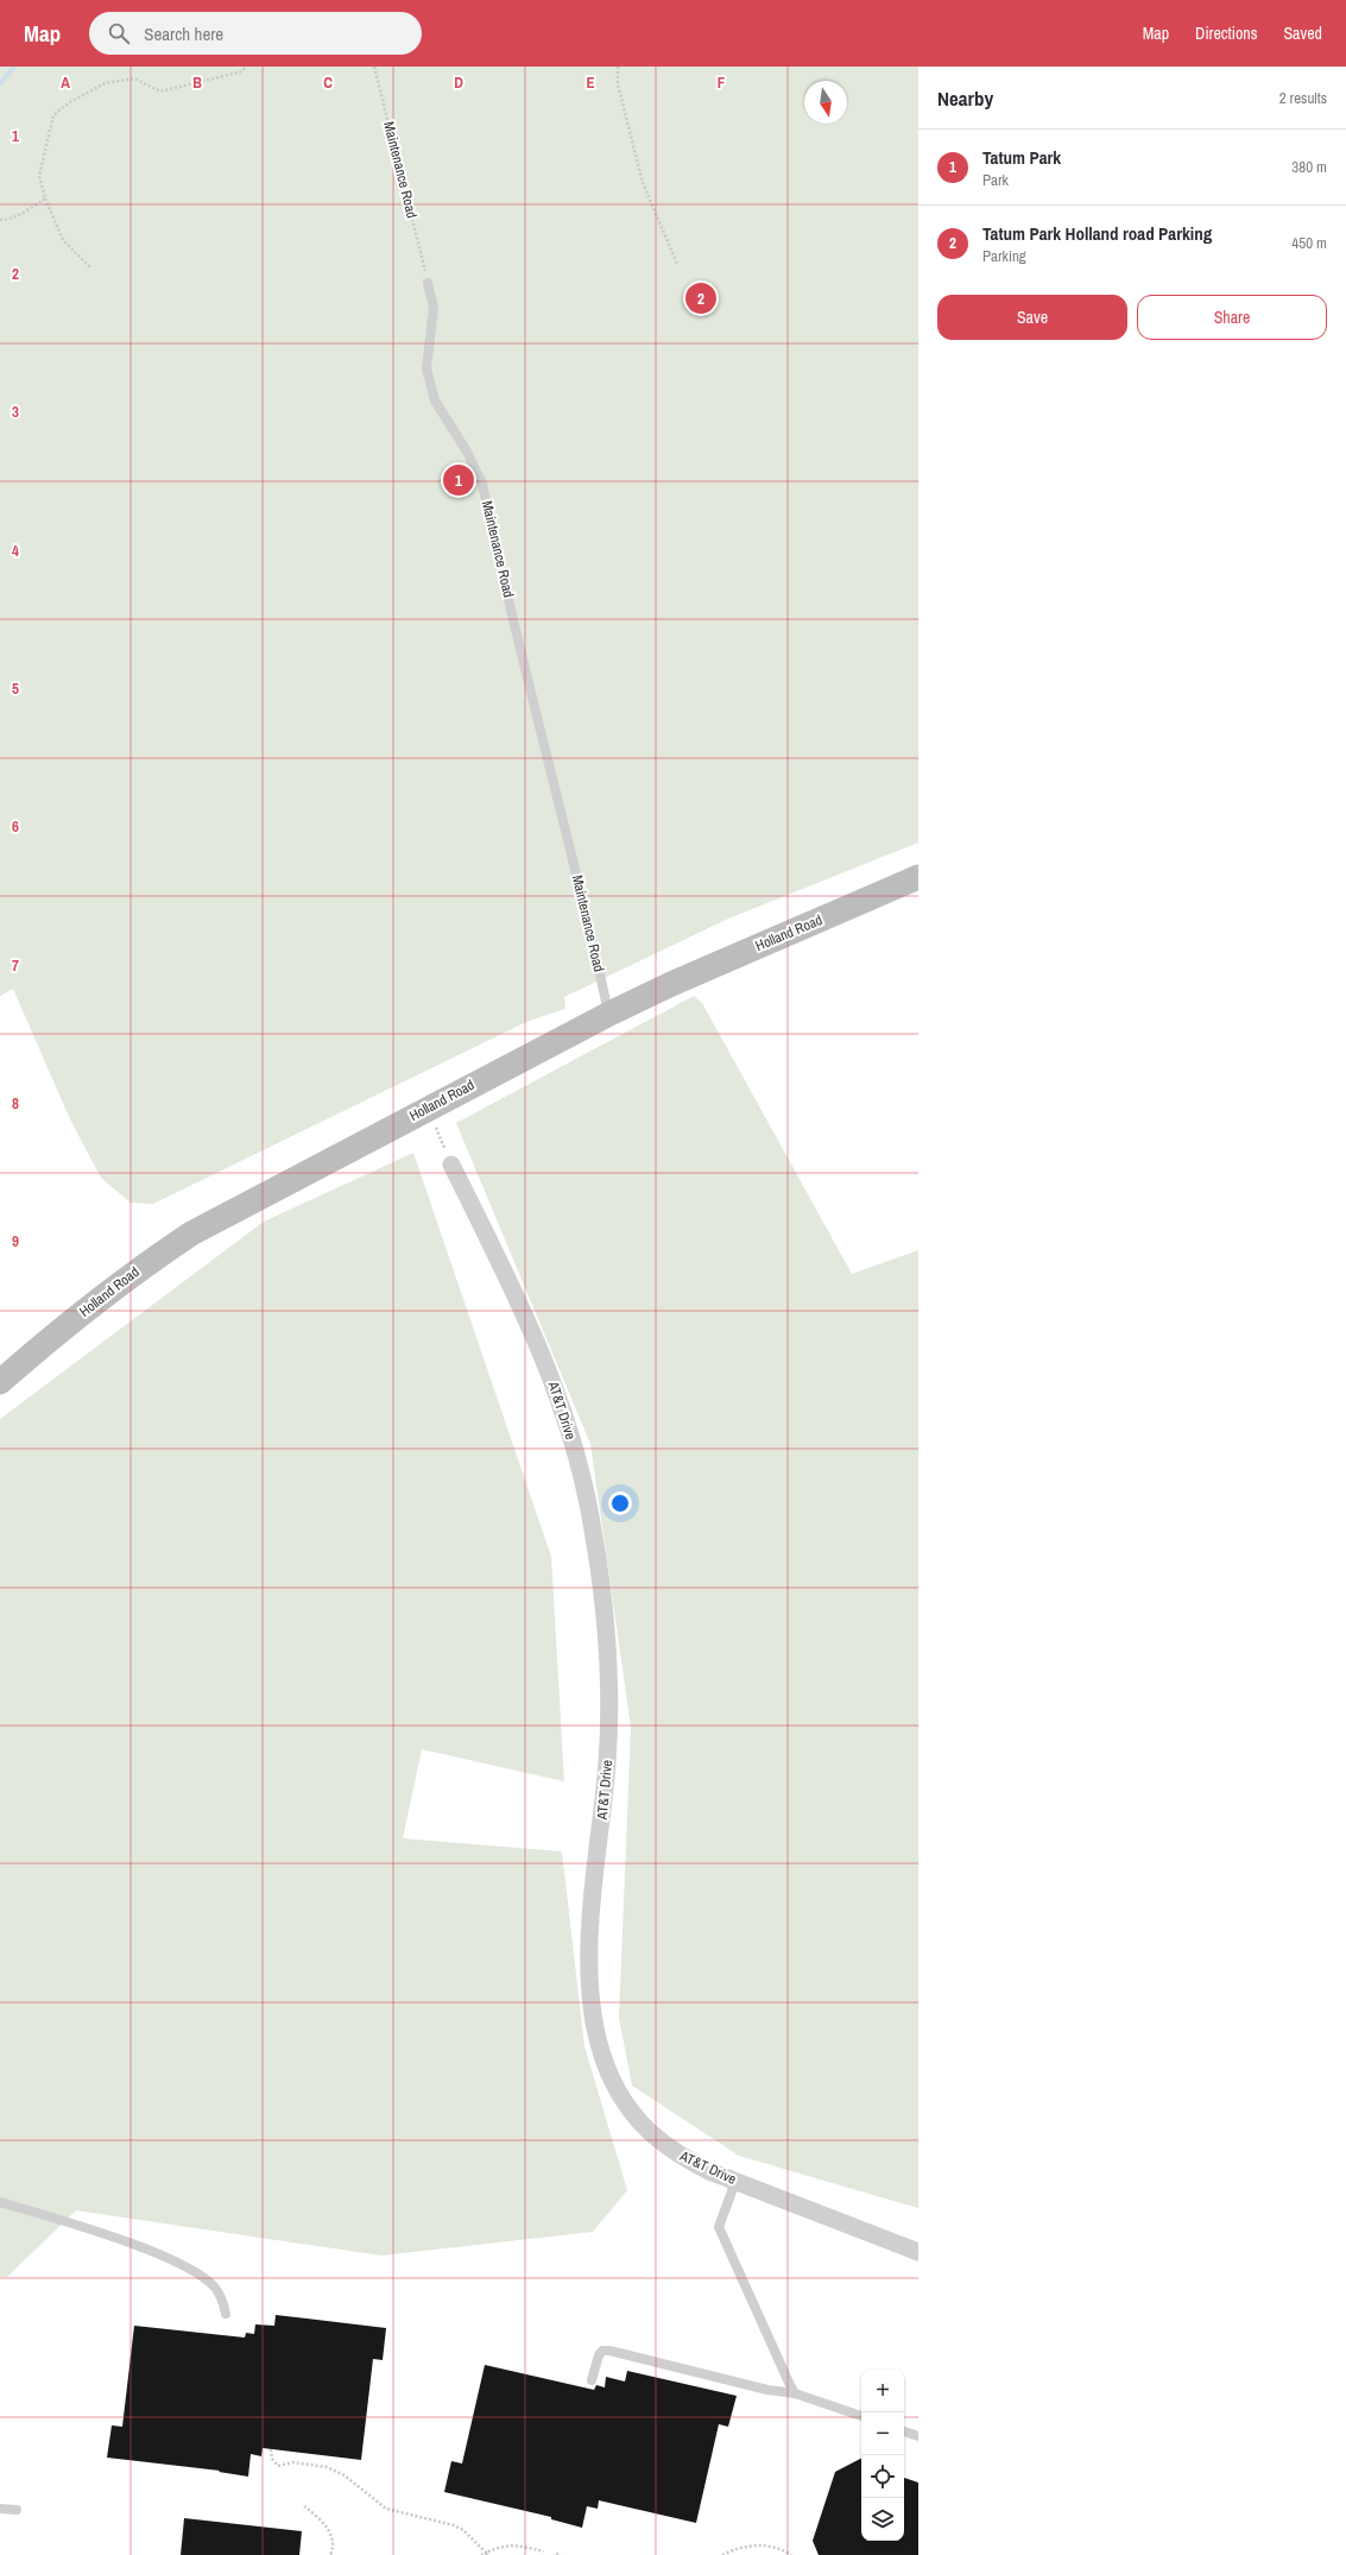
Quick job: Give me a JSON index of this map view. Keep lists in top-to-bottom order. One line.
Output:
{"streets":{"street":["Holland Road","AT&T Drive"],"lane":["Maintenance Road"]},"crossings":[["Maintenance Road","Holland Road"]],"north":"bottom","page":{"header":"Map","search":"Search here","nav":["Map","Directions","Saved"],"heading":["Nearby","2 results"],"list":[{"mark":"1","name":"Tatum Park","note":"Park","value":"380 m"},{"mark":"2","name":"Tatum Park Holland road Parking","note":"Parking","value":"450 m"}],"pins":["2","1"],"buttons":["Save","Share"],"map_buttons":["+","−"]},"grid":{"columns":["A","B","C","D","E","F"],"rows":["1","2","3","4","5","6","7","8","9"]}}
